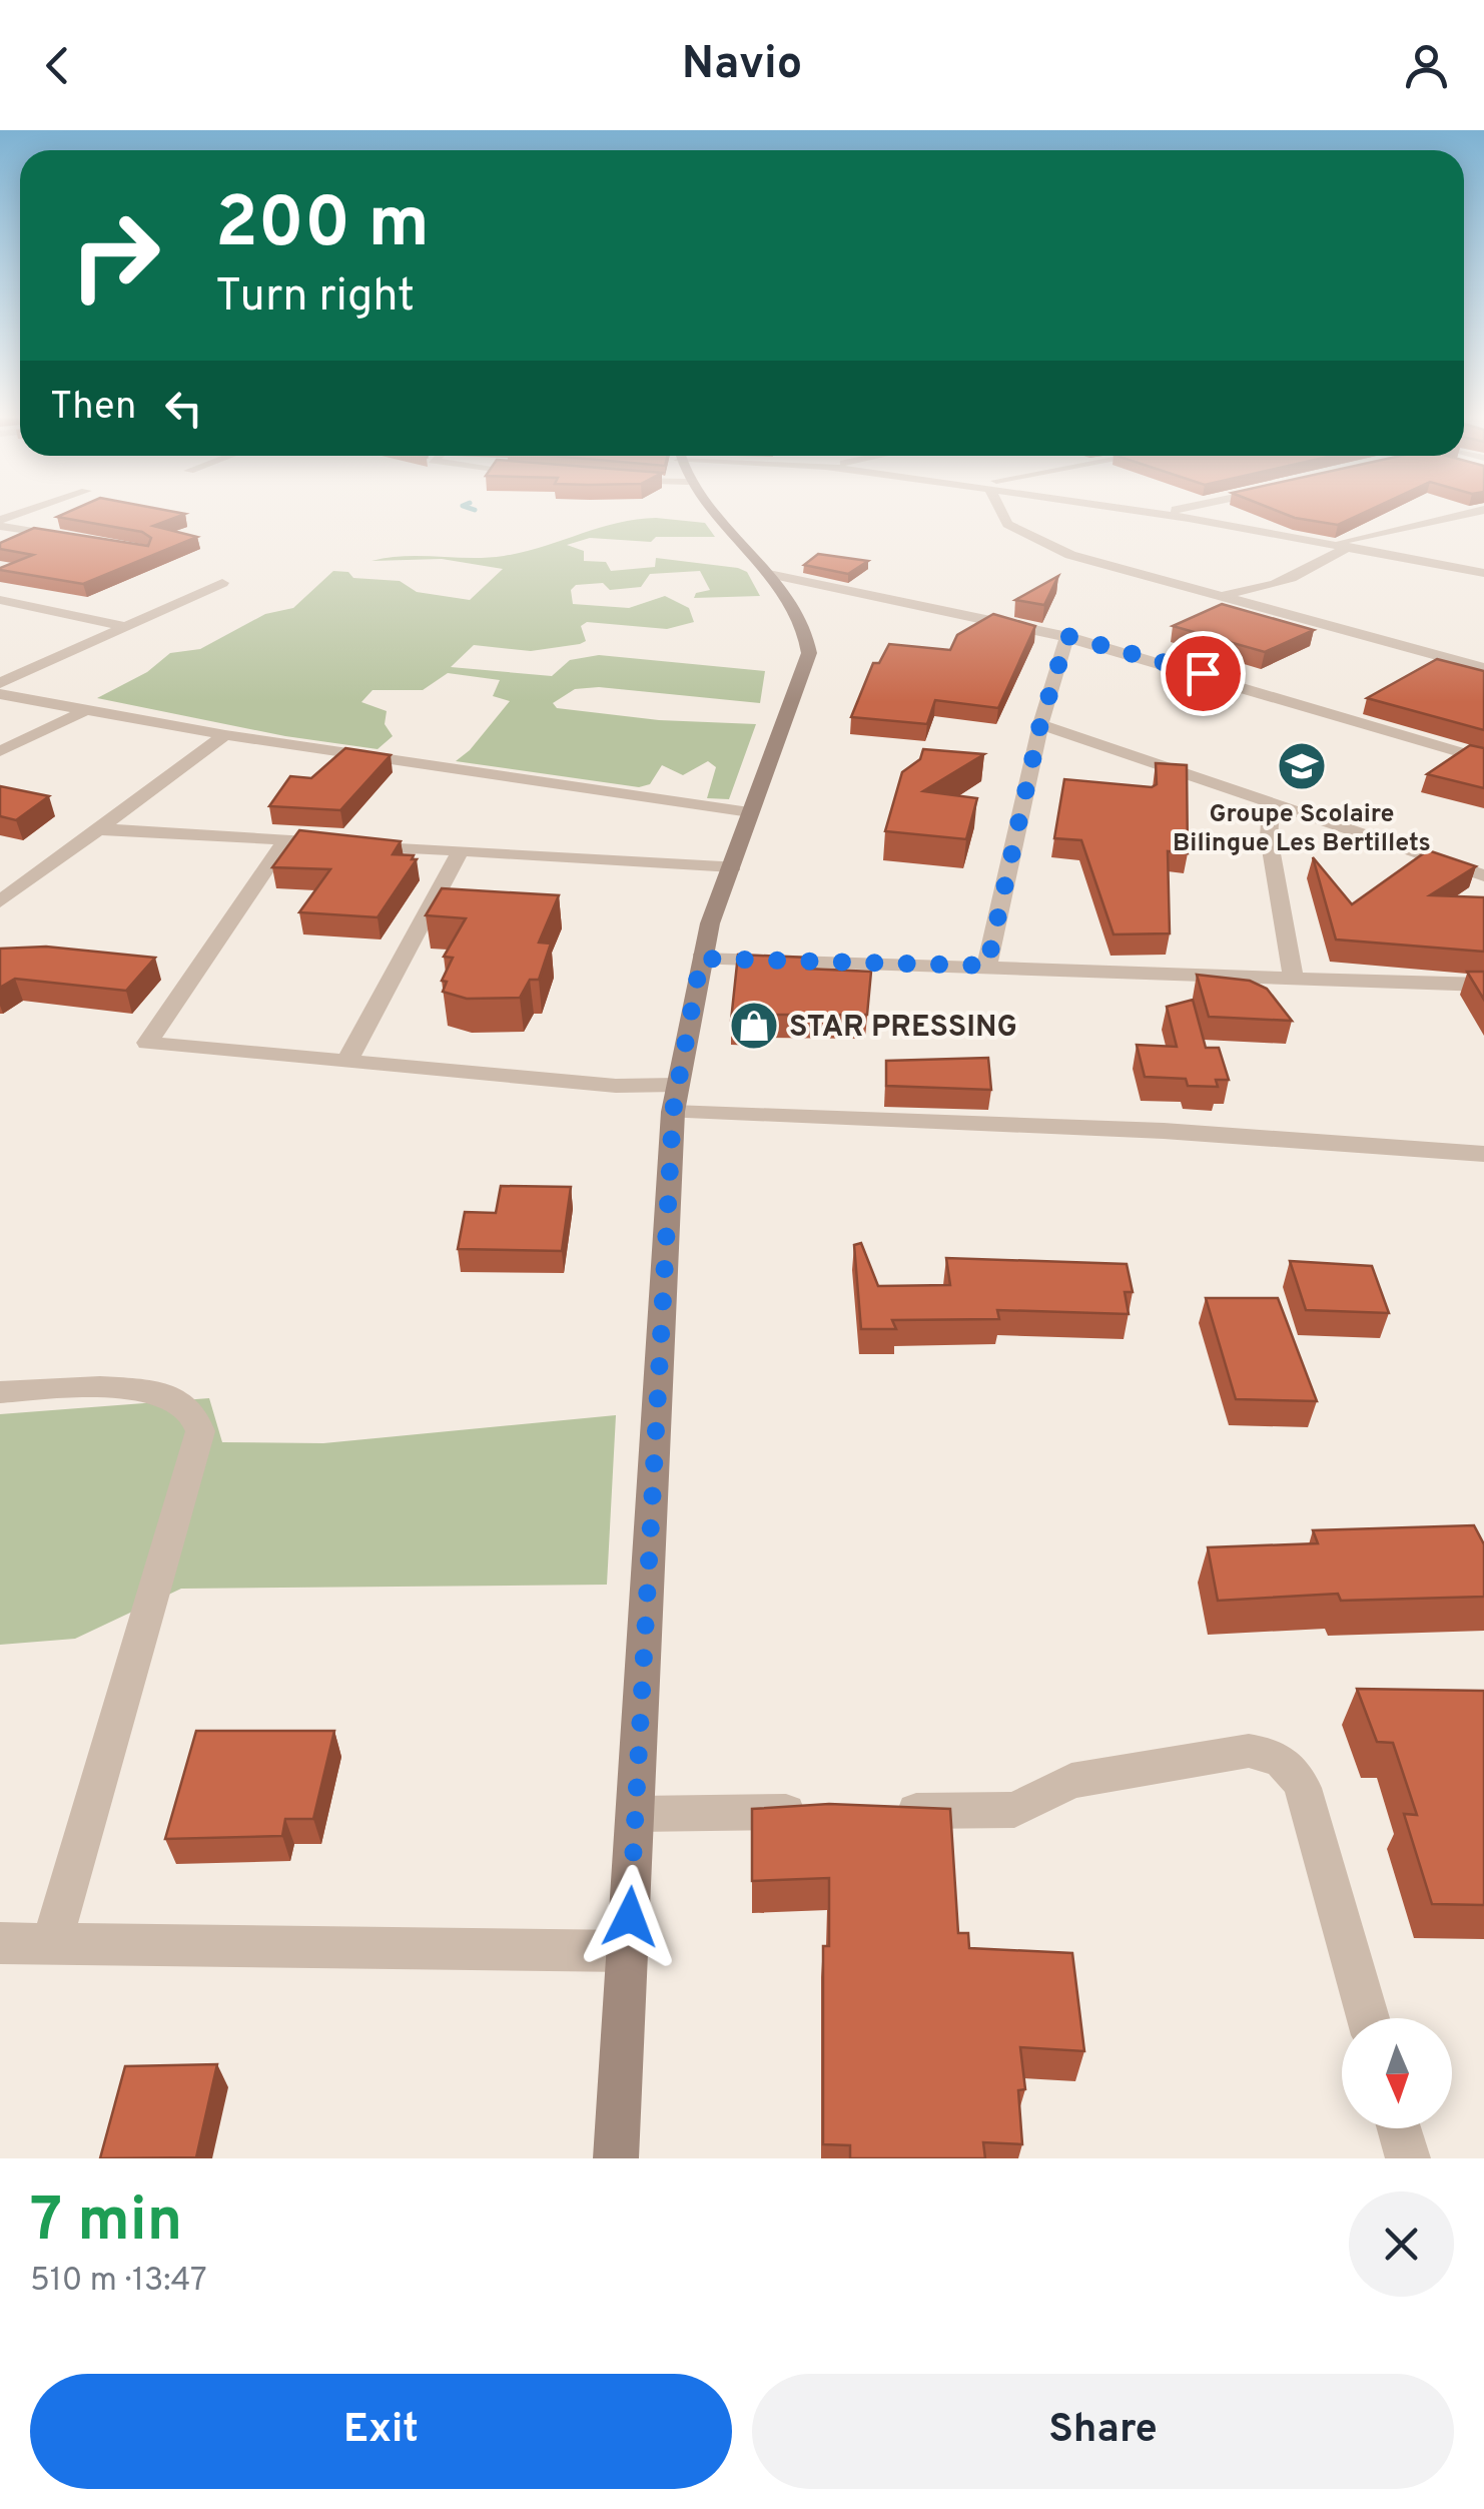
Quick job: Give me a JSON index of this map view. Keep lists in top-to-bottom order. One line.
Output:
{"places":{"school or university":["Groupe Scolaire Bilingue Les Bertillets"],"shop":["STAR PRESSING"]},"north":"bottom","page":{"header":"Navio","turn":["200 m","Turn right"],"then":"Then","heading":["7 min","510 m · 13:47"],"buttons":["Exit","Share"]}}
